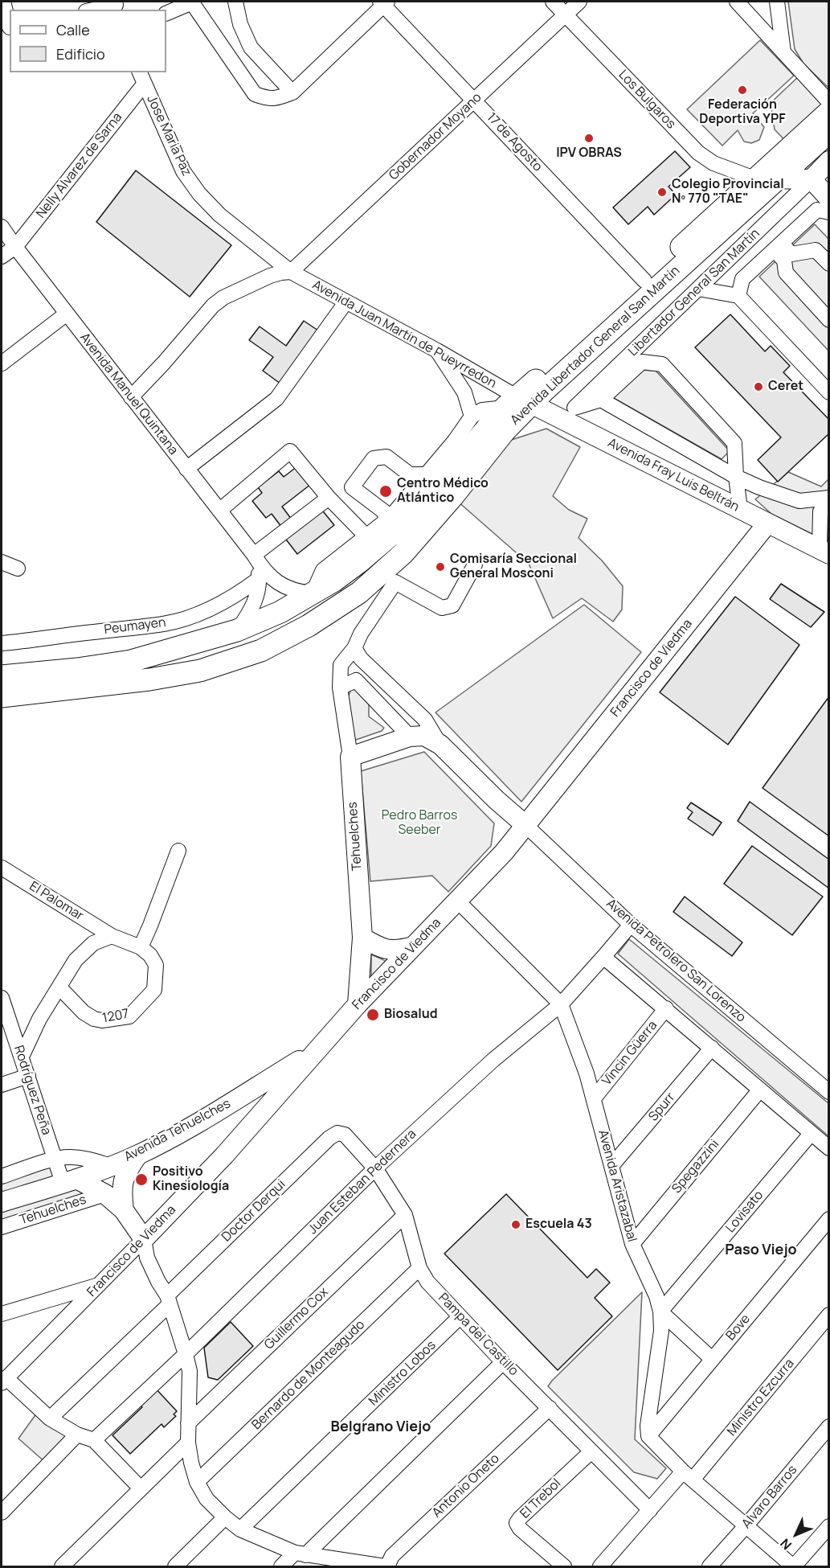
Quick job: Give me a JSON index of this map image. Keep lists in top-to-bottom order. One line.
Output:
{"streets":{"highway":["Avenida Libertador General San Martín"],"main road":["Libertador General San Martín","Avenida Fray Luis Beltrán","Francisco de Viedma","Tehuelches","Avenida Tehuelches"],"street":["Los Bulgaros","Jose Maria Paz","Gobernador Moyano","17 de Agosto","Nelly Alvarez de Sarna","Avenida Juan Martin de Pueyrredon","Avenida Manuel Quintana","Peumayen","El Palomar","Avenida Petrolero San Lorenzo","1207","Vincin Güerra","Rodríguez Peña","Spurr","Spegazzini","Juan Esteban Pedernera","Avenida Aristazabal","Doctor Derqui","Lovisato","Guillermo Cox","Bove","Pampa del Castillo","Ministro Lobos","Bernardo de Monteagudo","Ministro Ezcurra","Antonio Oneto","Alvaro Barros","El Trebol"]},"crossings":[["Los Bulgaros","Gobernador Moyano"],["Los Bulgaros","Avenida Libertador General San Martín"],["Jose Maria Paz","Gobernador Moyano"],["Jose Maria Paz","Nelly Alvarez de Sarna"],["Jose Maria Paz","Avenida Juan Martin de Pueyrredon"],["Gobernador Moyano","17 de Agosto"],["Gobernador Moyano","Avenida Juan Martin de Pueyrredon"],["17 de Agosto","Avenida Libertador General San Martín"],["Nelly Alvarez de Sarna","Avenida Manuel Quintana"],["Libertador General San Martín","Avenida Fray Luis Beltrán"],["Avenida Juan Martin de Pueyrredon","Avenida Libertador General San Martín"],["Avenida Juan Martin de Pueyrredon","Avenida Fray Luis Beltrán"],["Avenida Libertador General San Martín","Avenida Manuel Quintana"],["Avenida Libertador General San Martín","Avenida Fray Luis Beltrán"],["Avenida Fray Luis Beltrán","Francisco de Viedma"],["Francisco de Viedma","Tehuelches"],["Francisco de Viedma","Avenida Petrolero San Lorenzo"],["Francisco de Viedma","Avenida Tehuelches"],["Francisco de Viedma","Avenida Aristazabal"],["El Palomar","1207"],["Avenida Petrolero San Lorenzo","Juan Esteban Pedernera"],["Vincin Güerra","Avenida Aristazabal"],["Rodríguez Peña","Avenida Tehuelches"],["Spurr","Avenida Aristazabal"],["Spegazzini","Avenida Aristazabal"],["Juan Esteban Pedernera","Avenida Aristazabal"],["Juan Esteban Pedernera","Pampa del Castillo"],["Avenida Aristazabal","Lovisato"],["Avenida Aristazabal","Bove"],["Doctor Derqui","Pampa del Castillo"],["Guillermo Cox","Pampa del Castillo"],["Pampa del Castillo","Ministro Lobos"],["Pampa del Castillo","Bernardo de Monteagudo"],["Pampa del Castillo","Ministro Ezcurra"],["Pampa del Castillo","Antonio Oneto"],["Pampa del Castillo","El Trebol"]],"districts":["Paso Viejo","Belgrano Viejo"],"parks":["Pedro Barros Seeber"],"places":["Federación Deportiva YPF","IPV OBRAS","Colegio Provincial Nº 770 \"TAE\"","Ceret","Centro Médico Atlántico","Comisaría Seccional General Mosconi","Biosalud","Positivo Kinesiología","Escuela 43"],"legend":["Calle","Edificio"],"north":"bottom left"}
